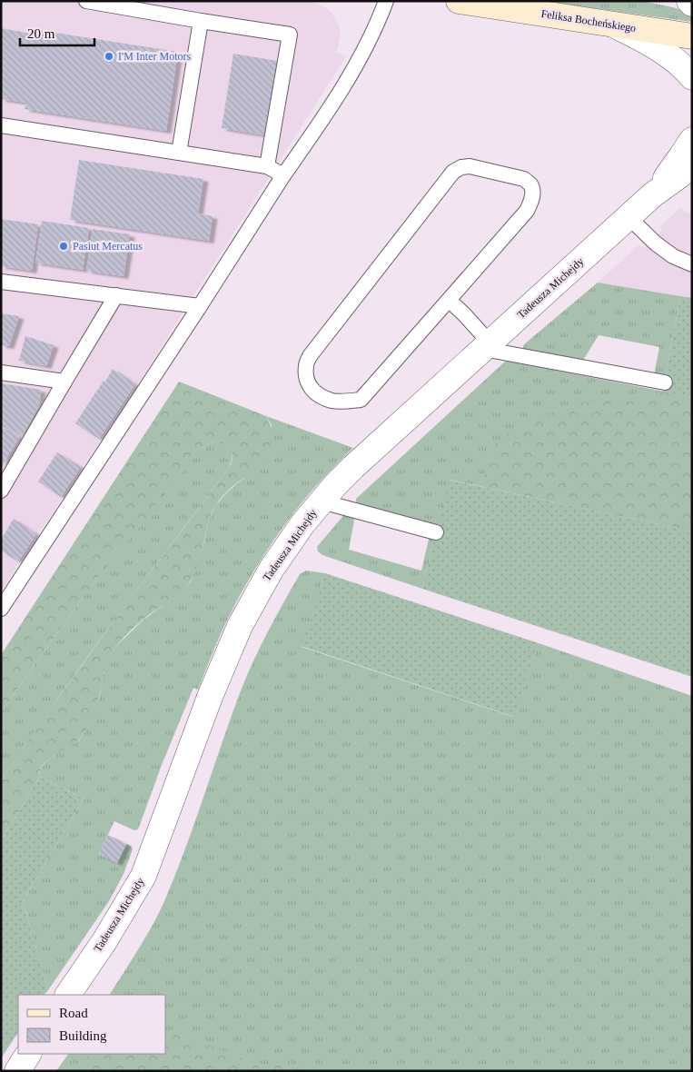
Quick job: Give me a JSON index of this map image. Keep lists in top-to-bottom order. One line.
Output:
{"streets":{"main road":["Feliksa Bocheńskiego"],"street":["Tadeusza Michejdy"]},"places":["I'M Inter Motors","Pasiut Mercatus"],"legend":["Road","Building"],"scale_bar":"20 m"}
